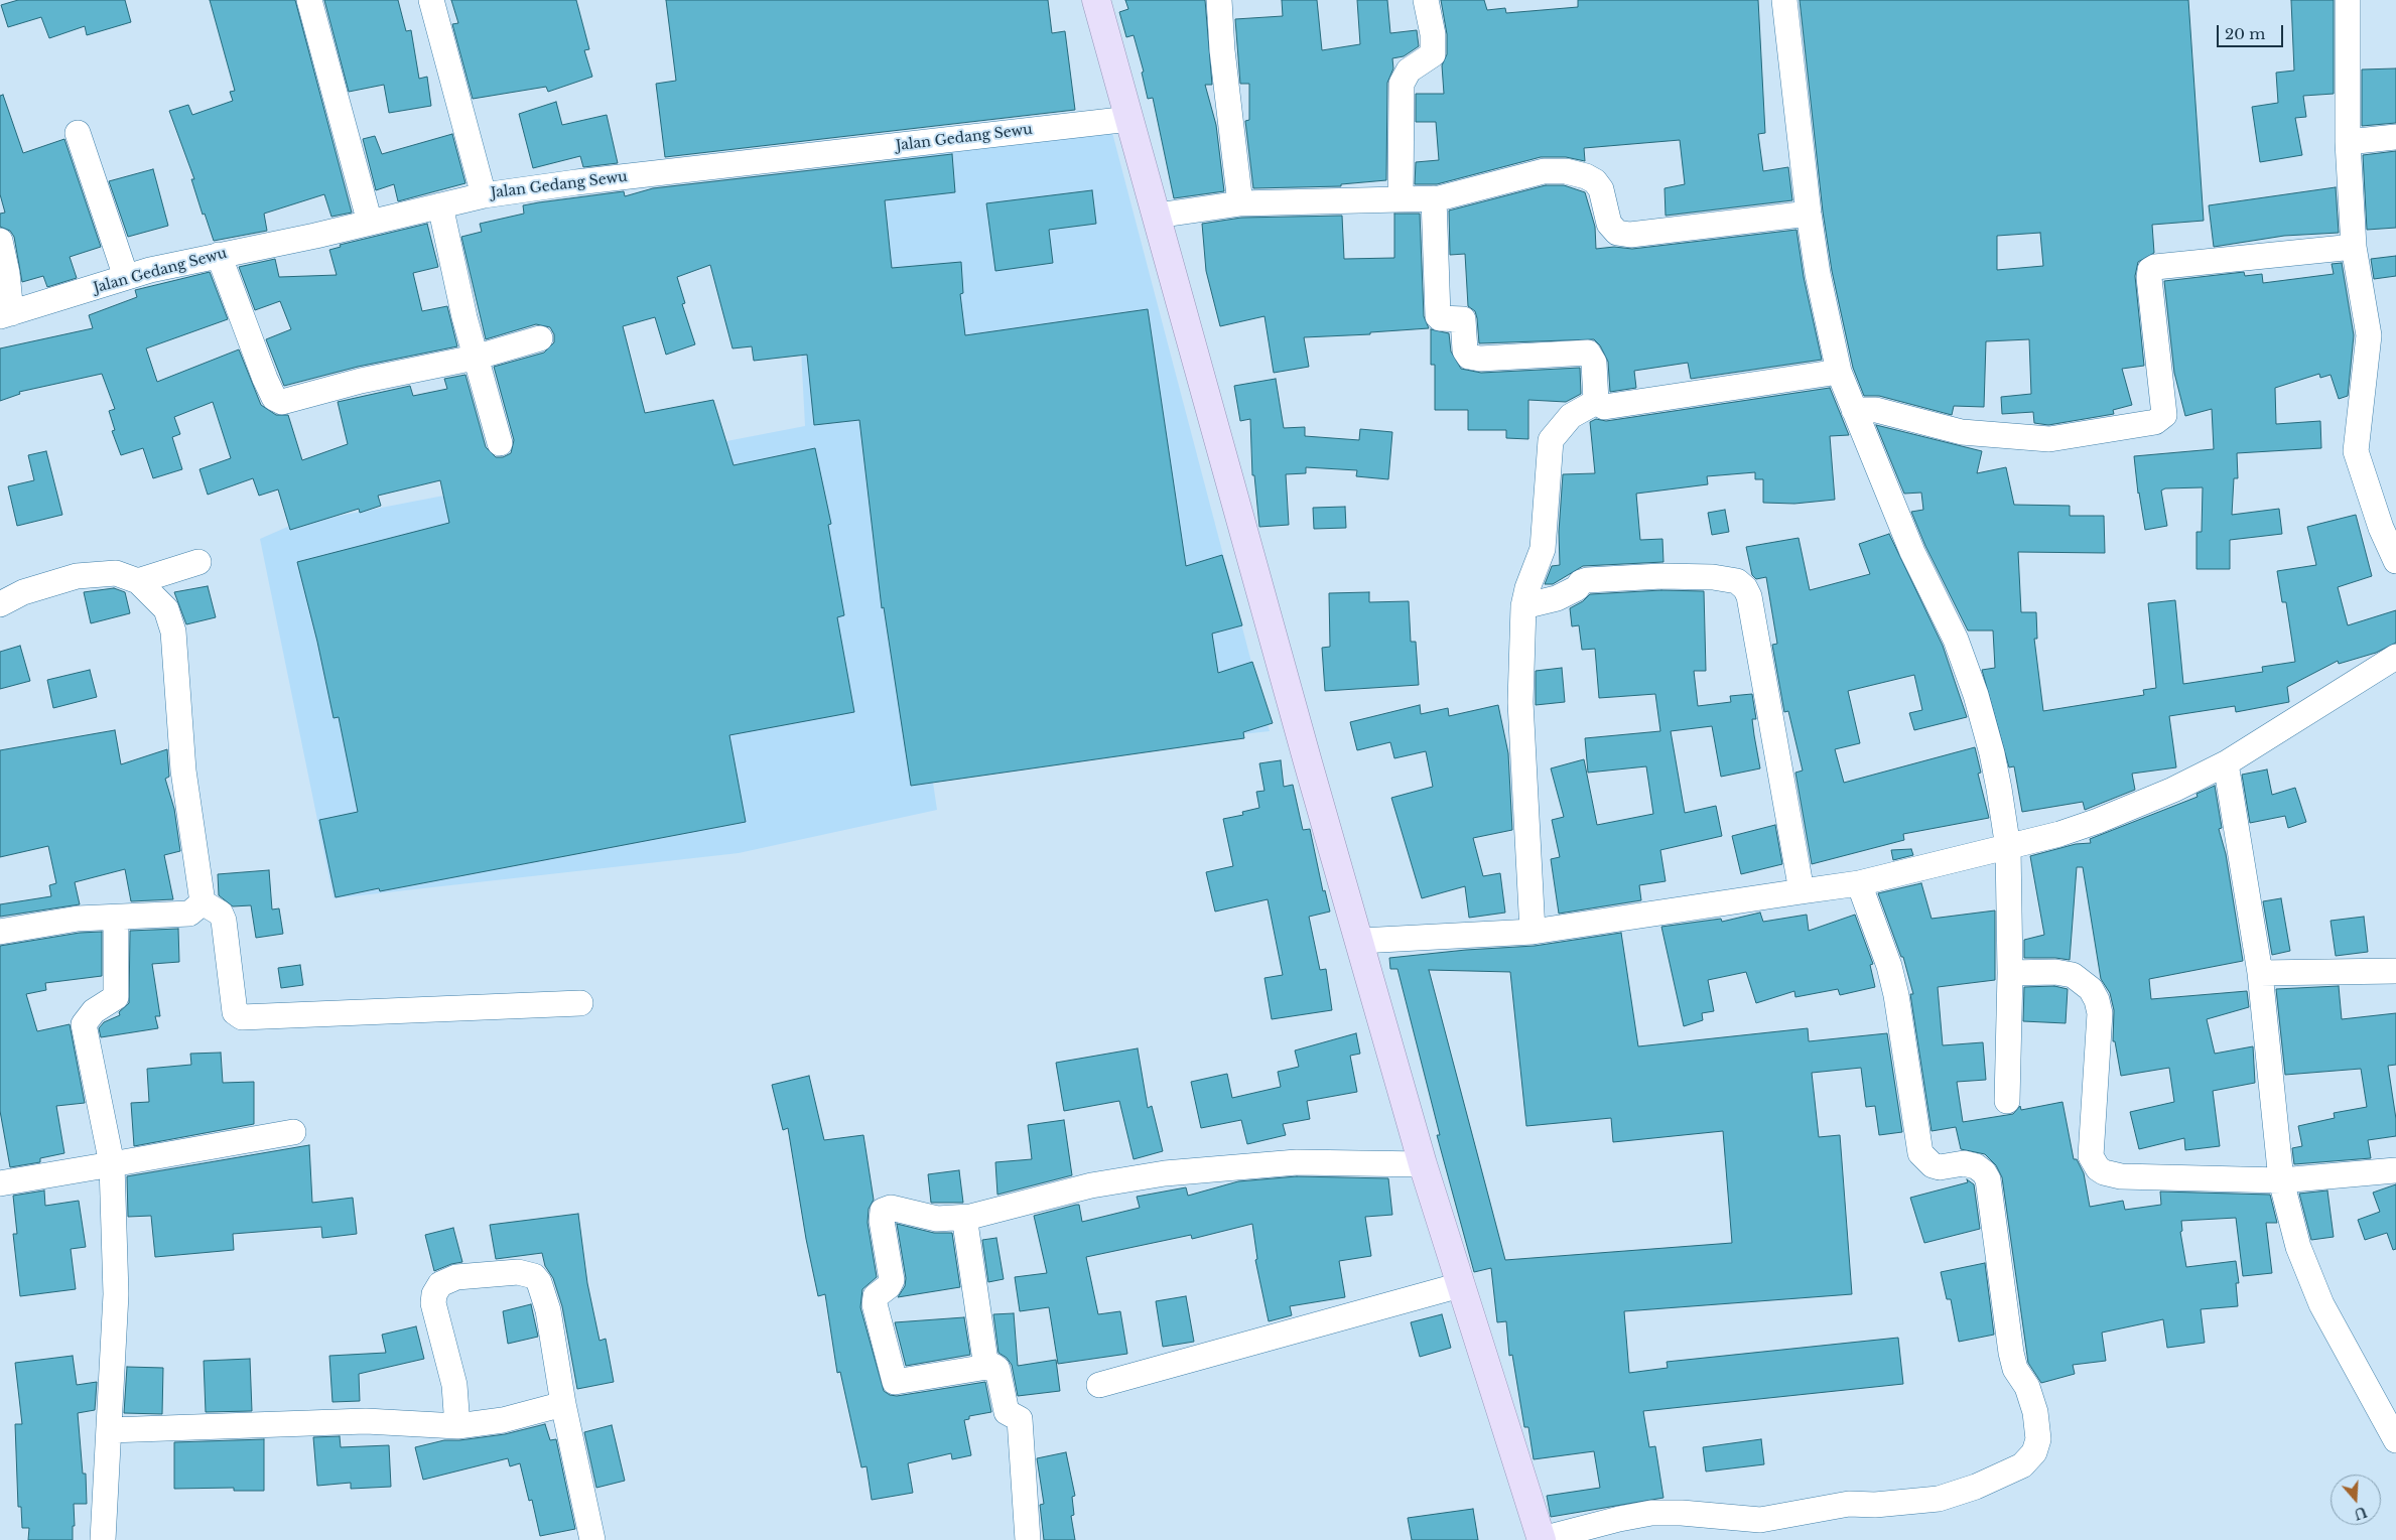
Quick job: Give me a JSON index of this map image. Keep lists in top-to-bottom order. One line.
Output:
{"streets":{"street":["Jalan Gedang Sewu"]},"scale_bar":"20 m","north":"bottom"}
